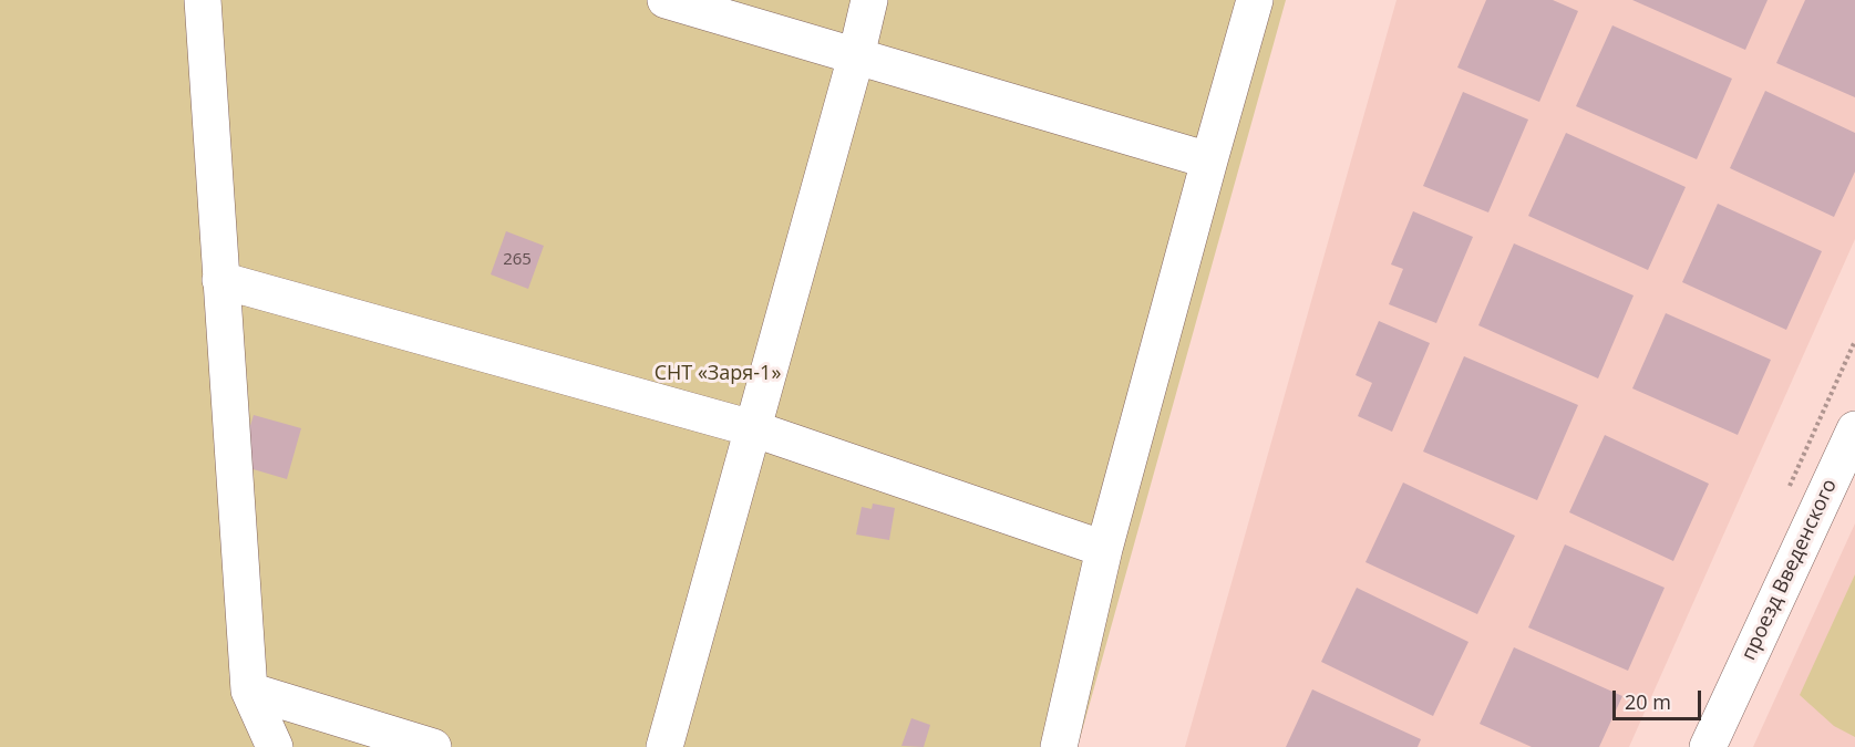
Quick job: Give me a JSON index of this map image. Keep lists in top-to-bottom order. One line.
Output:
{"streets":{"street":["проезд Введенского"]},"parks":["СНТ «Заря-1»"],"house_numbers":["265"],"scale_bar":"20 m"}
